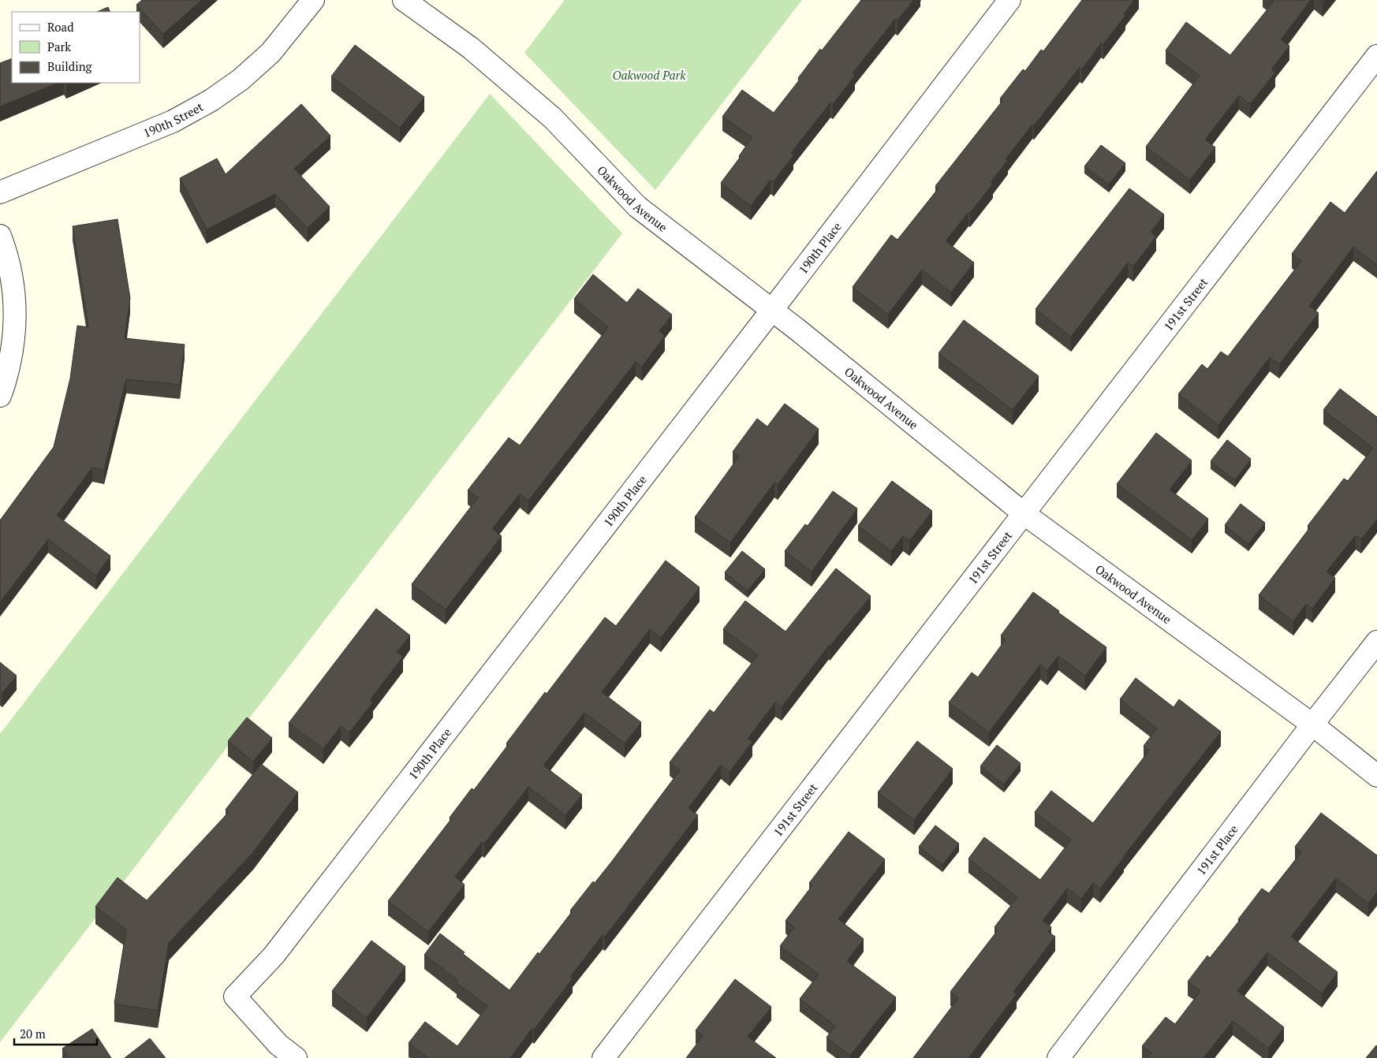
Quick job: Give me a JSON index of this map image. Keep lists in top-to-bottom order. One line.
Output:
{"streets":{"street":["190th Street","Oakwood Avenue","190th Place","191st Street","191st Place"]},"crossings":[["Oakwood Avenue","190th Place"],["Oakwood Avenue","191st Street"],["Oakwood Avenue","191st Place"]],"parks":["Oakwood Park"],"legend":["Road","Park","Building"],"scale_bar":"20 m"}
